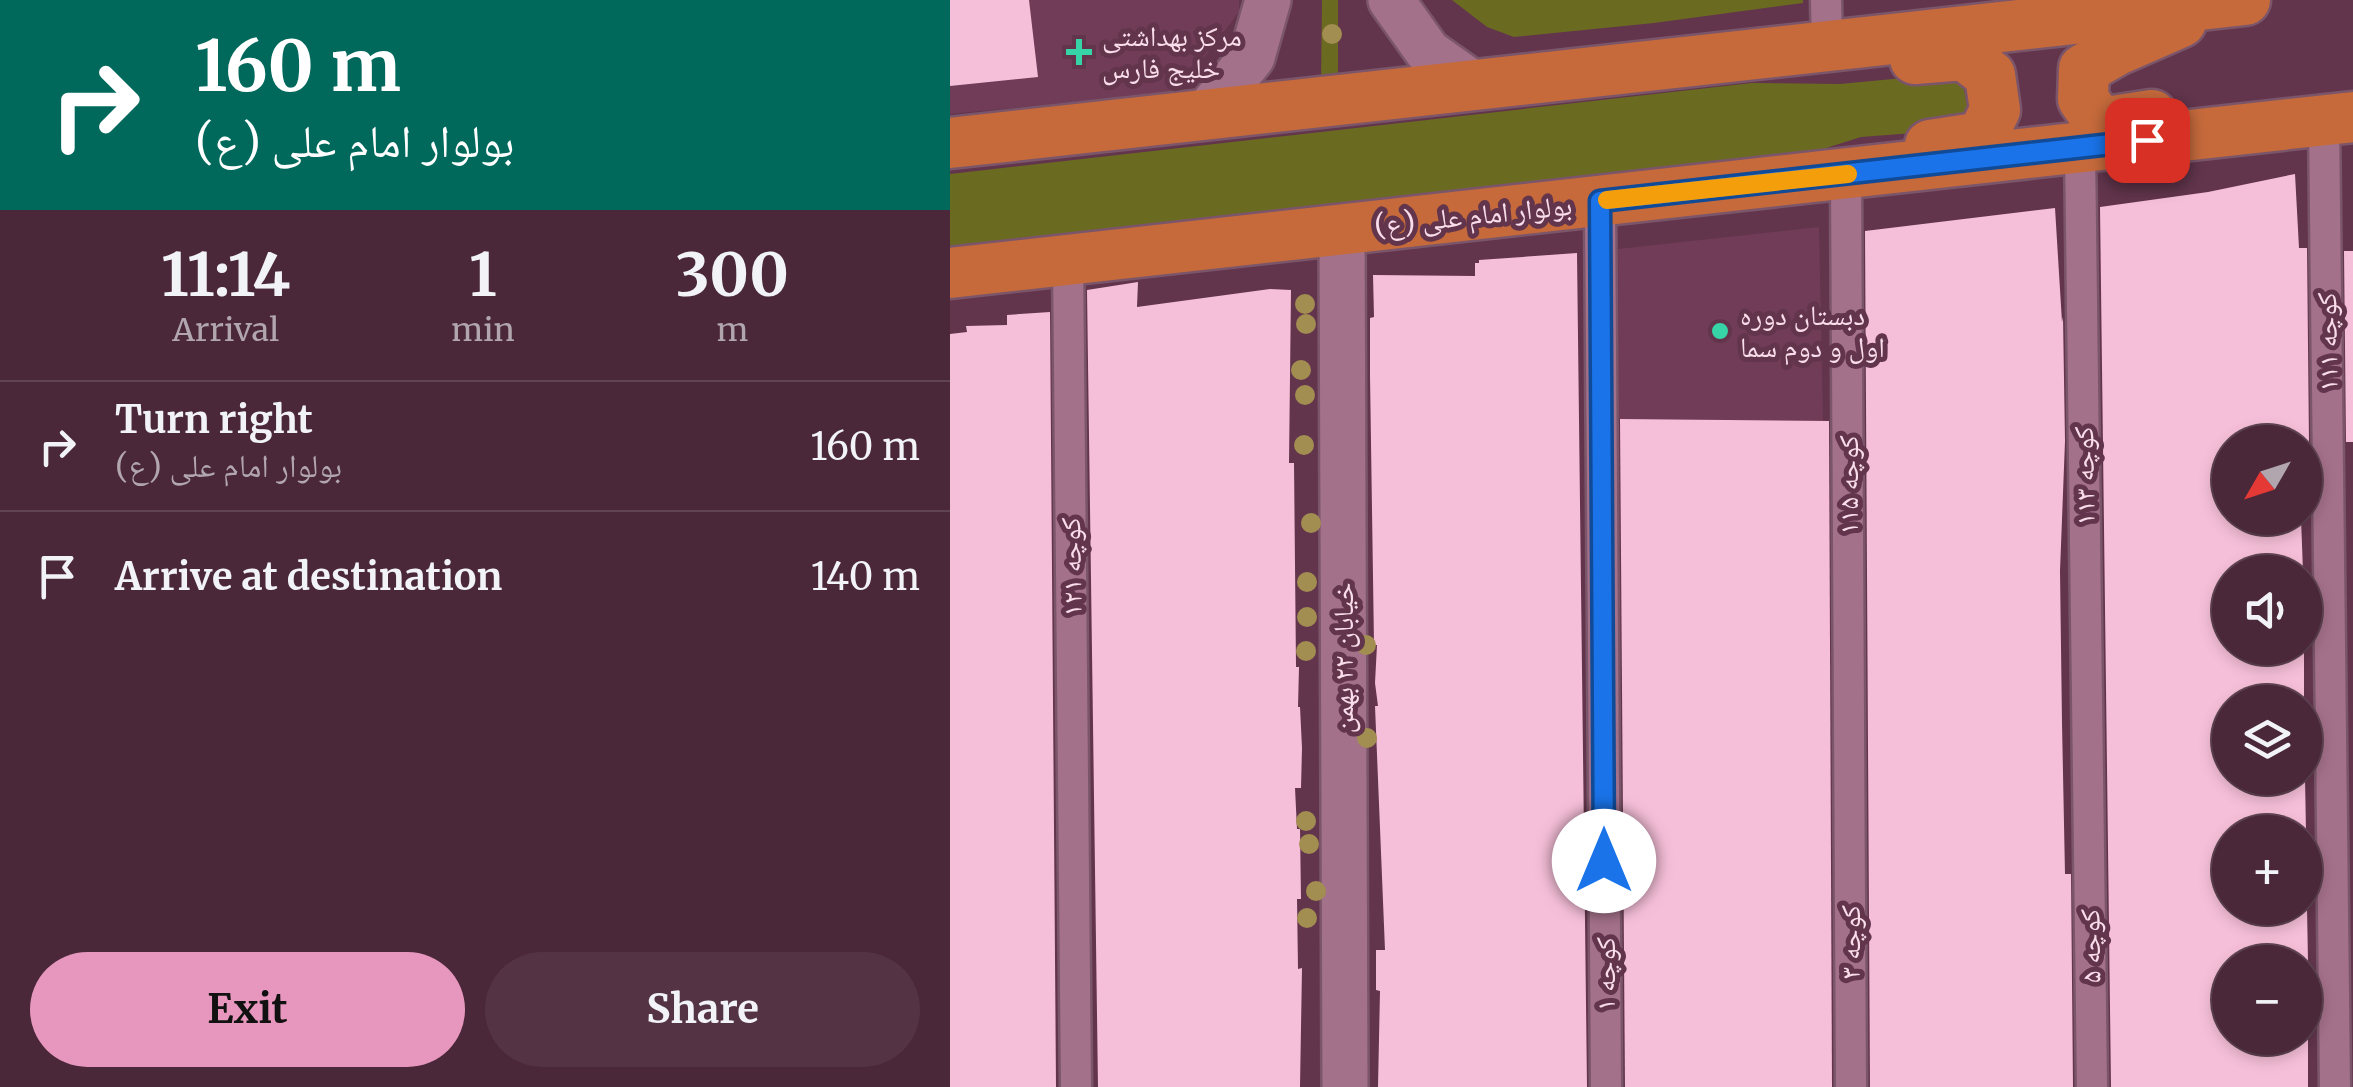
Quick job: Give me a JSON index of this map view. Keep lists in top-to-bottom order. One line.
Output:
{"streets":{"main road":["بولوار امام علی (ع)"],"street":["کوچه ۱۱۱","کوچه ۱۱۳","کوچه ۱۱۵","کوچه ۱۲۱","خیابان ۲۲ بهمن","کوچه ۳","کوچه ۵","کوچه ۱"]},"crossings":[["بولوار امام علی (ع)","کوچه ۱۱۱"],["بولوار امام علی (ع)","کوچه ۱۱۳"],["بولوار امام علی (ع)","کوچه ۱۱۵"],["بولوار امام علی (ع)","کوچه ۱۲۱"],["بولوار امام علی (ع)","خیابان ۲۲ بهمن"],["بولوار امام علی (ع)","کوچه ۱"],["کوچه ۱۱۳","کوچه ۵"],["کوچه ۱۱۵","کوچه ۳"]],"places":{"health":["مرکز بهداشتی خلیج فارس"],"other":["دبستان دوره اول و دوم سما"]},"north":"bottom left","page":{"turn":["160 m","بولوار امام علی (ع)"],"eta":["11:14","Arrival","1","min","300","m"],"list":[{"name":"Turn right","note":"بولوار امام علی (ع)","value":"160 m"},{"name":"Arrive at destination","value":"140 m"}],"map_buttons":["+","−"],"buttons":["Exit","Share"]}}
